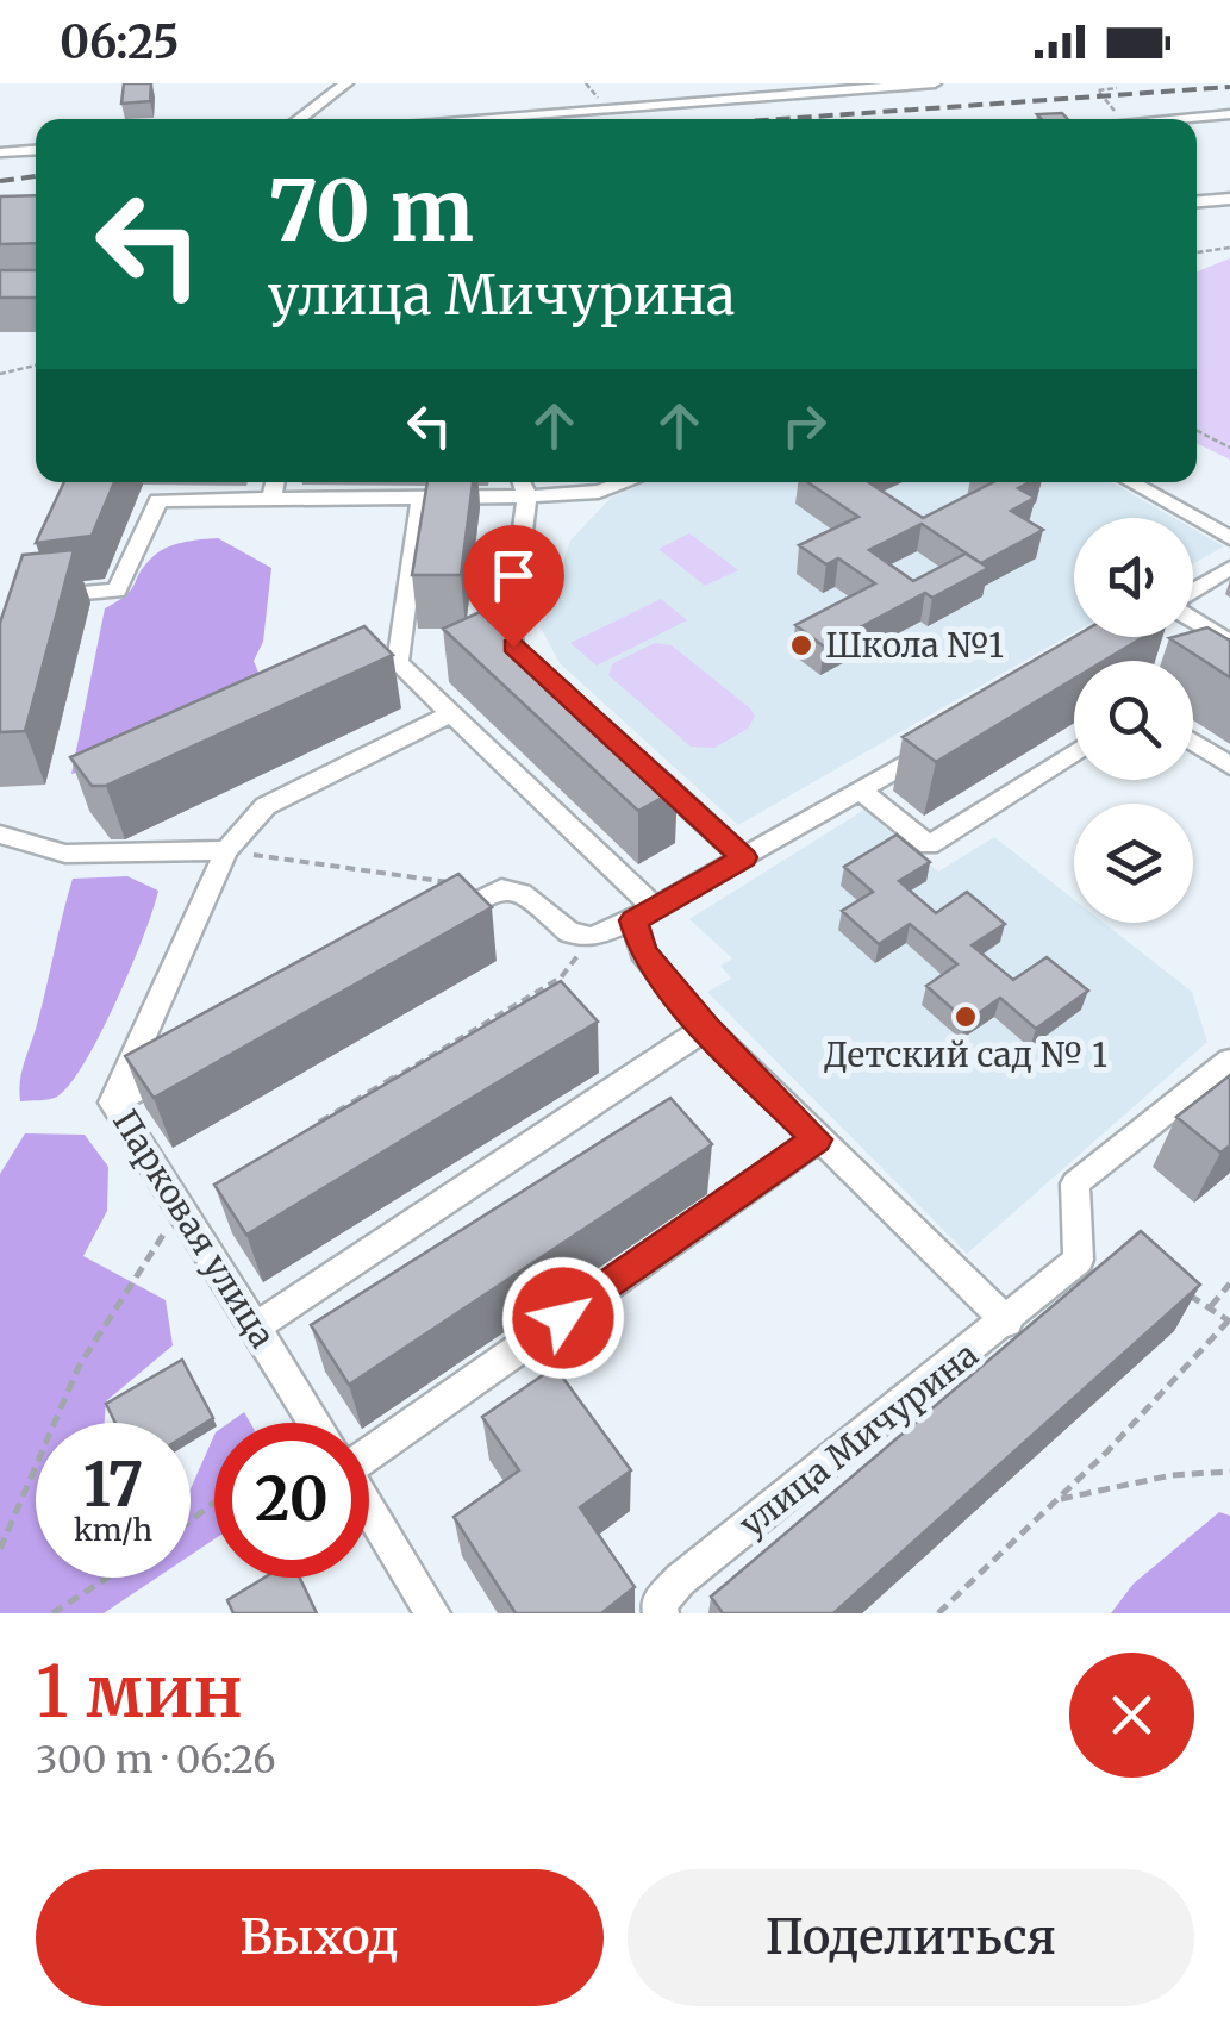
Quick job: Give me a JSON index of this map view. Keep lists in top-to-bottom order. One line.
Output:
{"streets":{"street":["Парковая улица","улица Мичурина"]},"places":["Школа №1","Детский сад № 1"],"page":{"status":"06:25","turn":["70 m","улица Мичурина"],"speed":"17 km/h","limit":"20","heading":["1 мин","300 m · 06:26"],"buttons":["Выход","Поделиться"]}}
